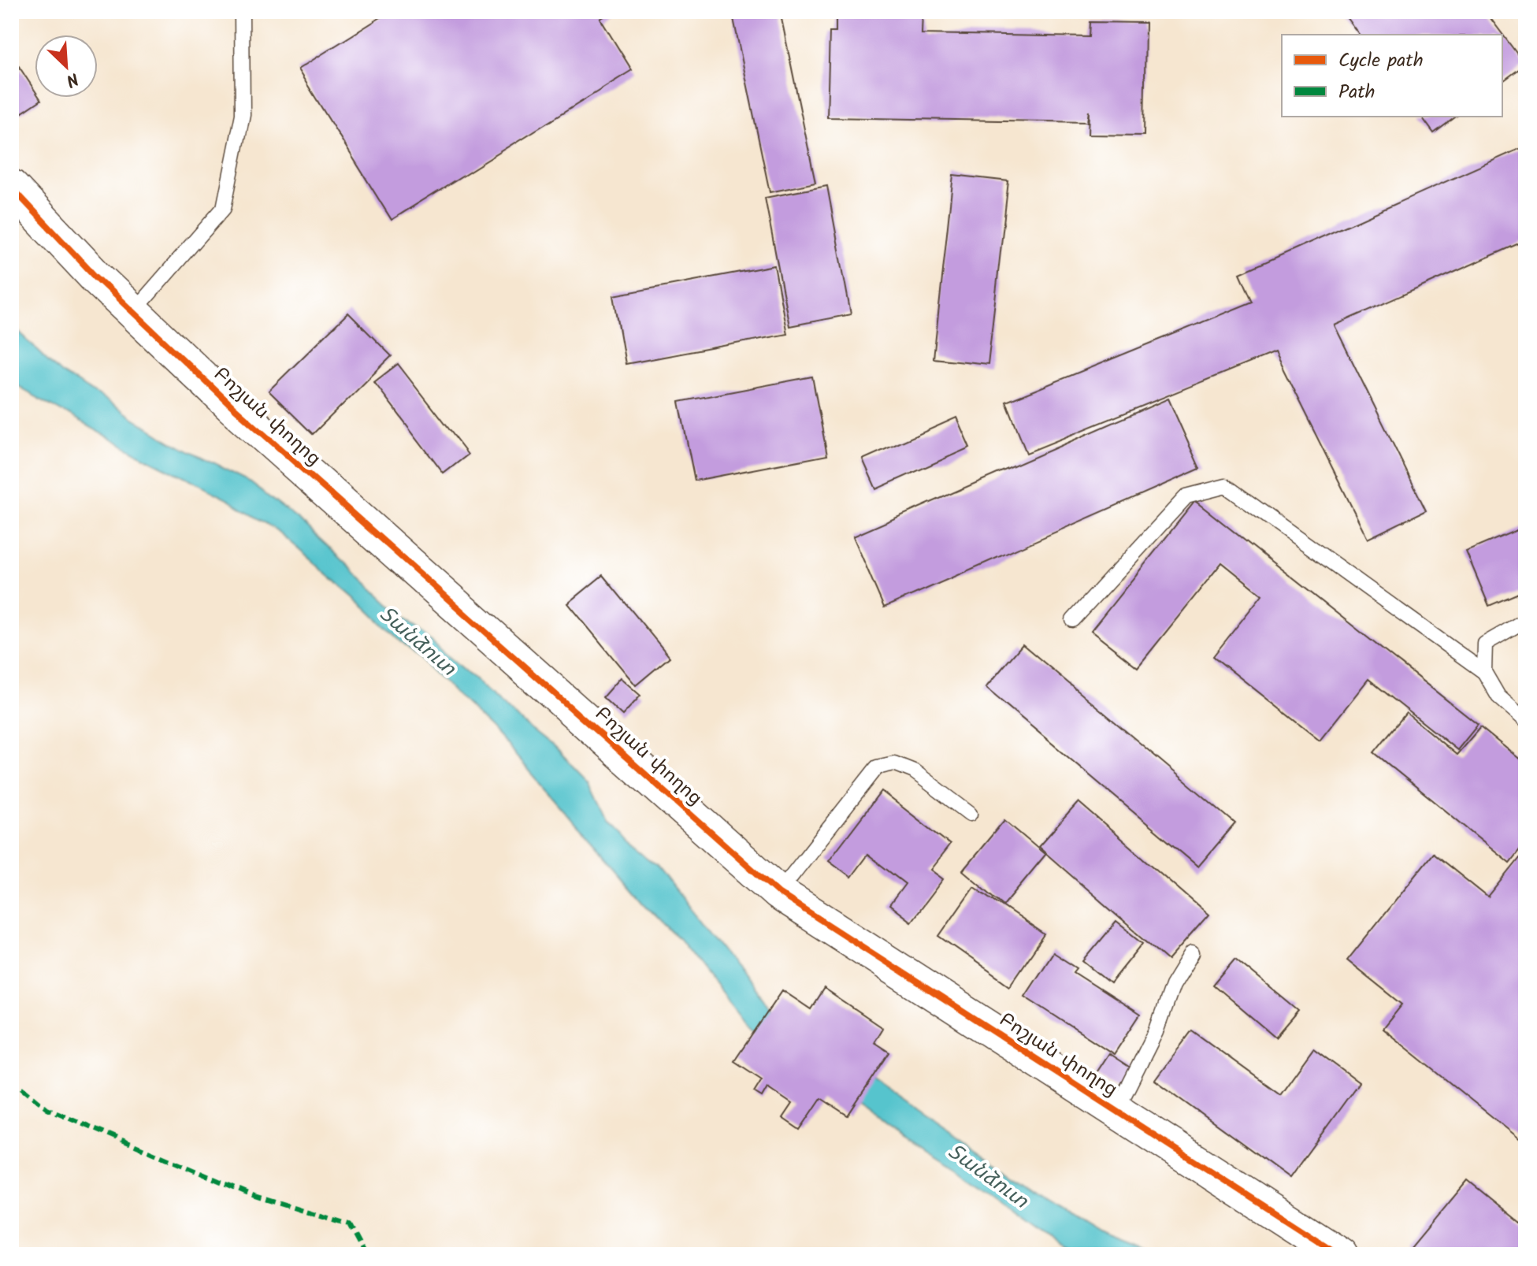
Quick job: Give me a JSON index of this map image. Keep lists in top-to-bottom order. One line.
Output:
{"streets":{"street":["Բոշյան փողոց"]},"water":["Տանձուտ"],"legend":["Cycle path","Path"],"north":"bottom right"}
